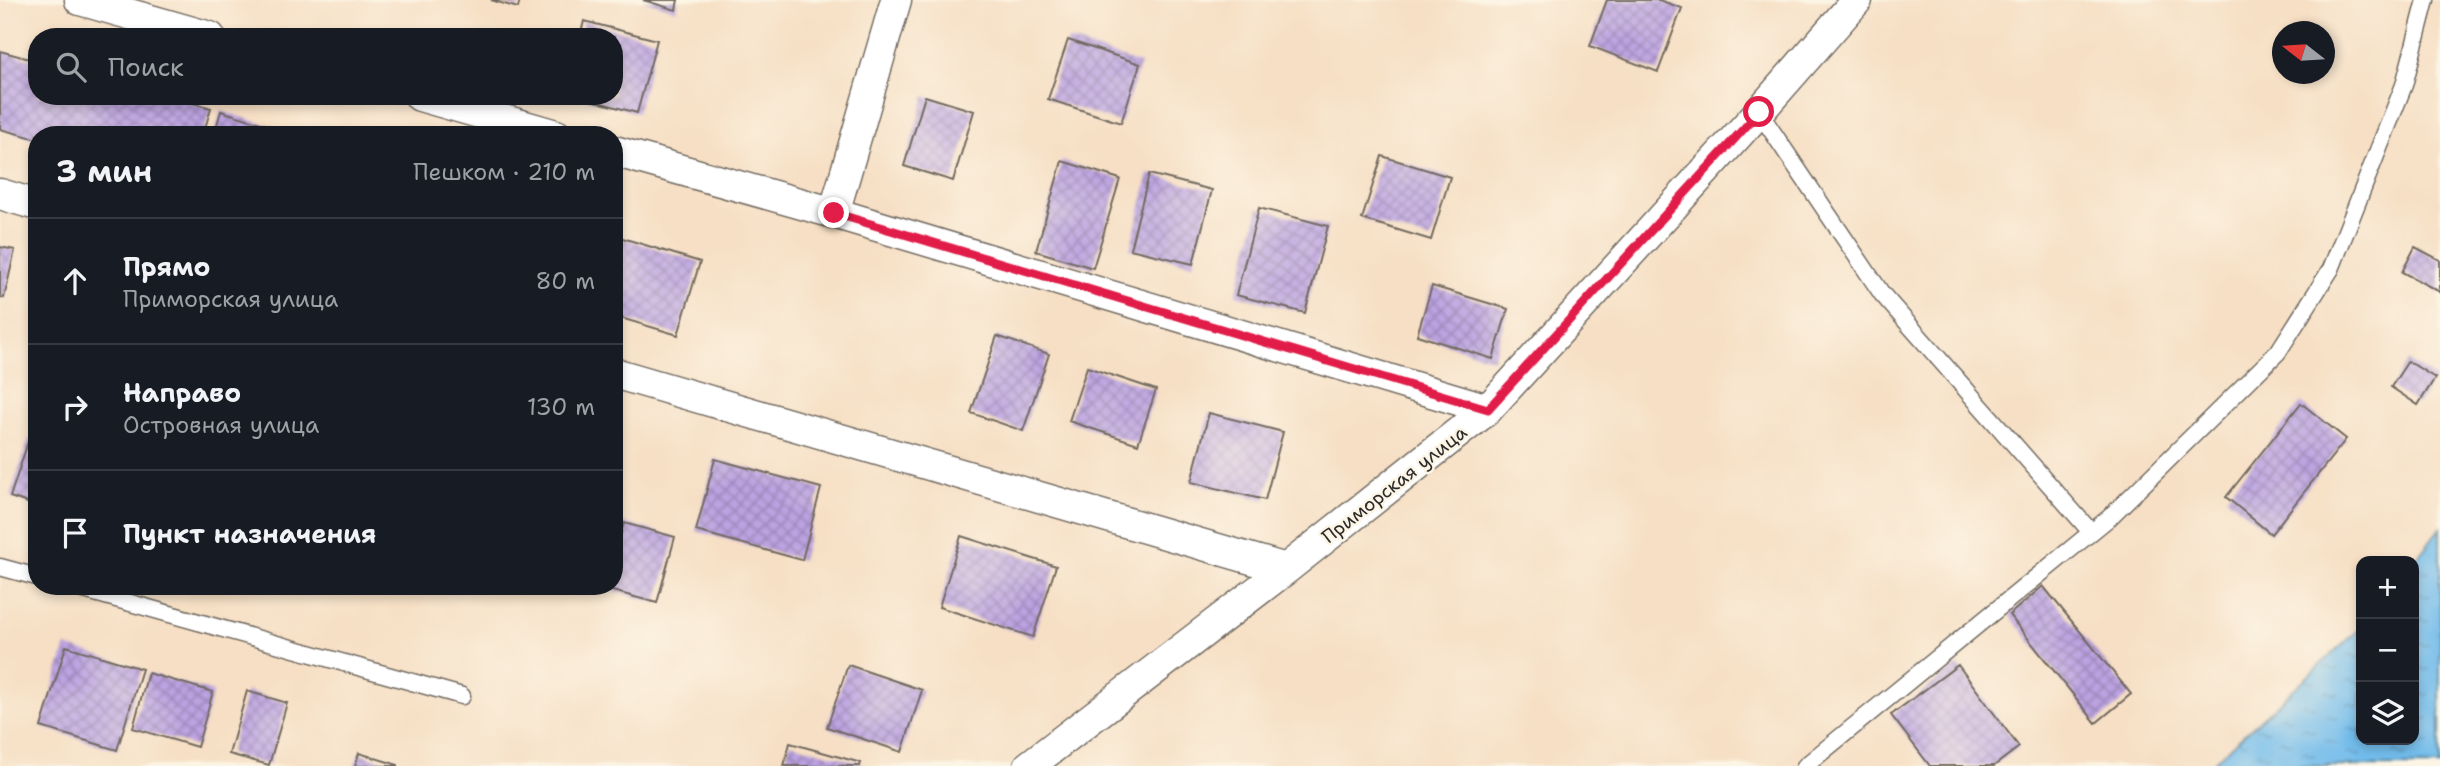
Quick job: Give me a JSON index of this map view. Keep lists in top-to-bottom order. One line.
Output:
{"streets":{"street":["Приморская улица"]},"north":"left","page":{"search":"Поиск","heading":["3 мин","Пешком · 210 m"],"list":[["Прямо","Приморская улица","80 m"],["Направо","Островная улица","130 m"],"Пункт назначения"],"map_buttons":["+","−"]}}
